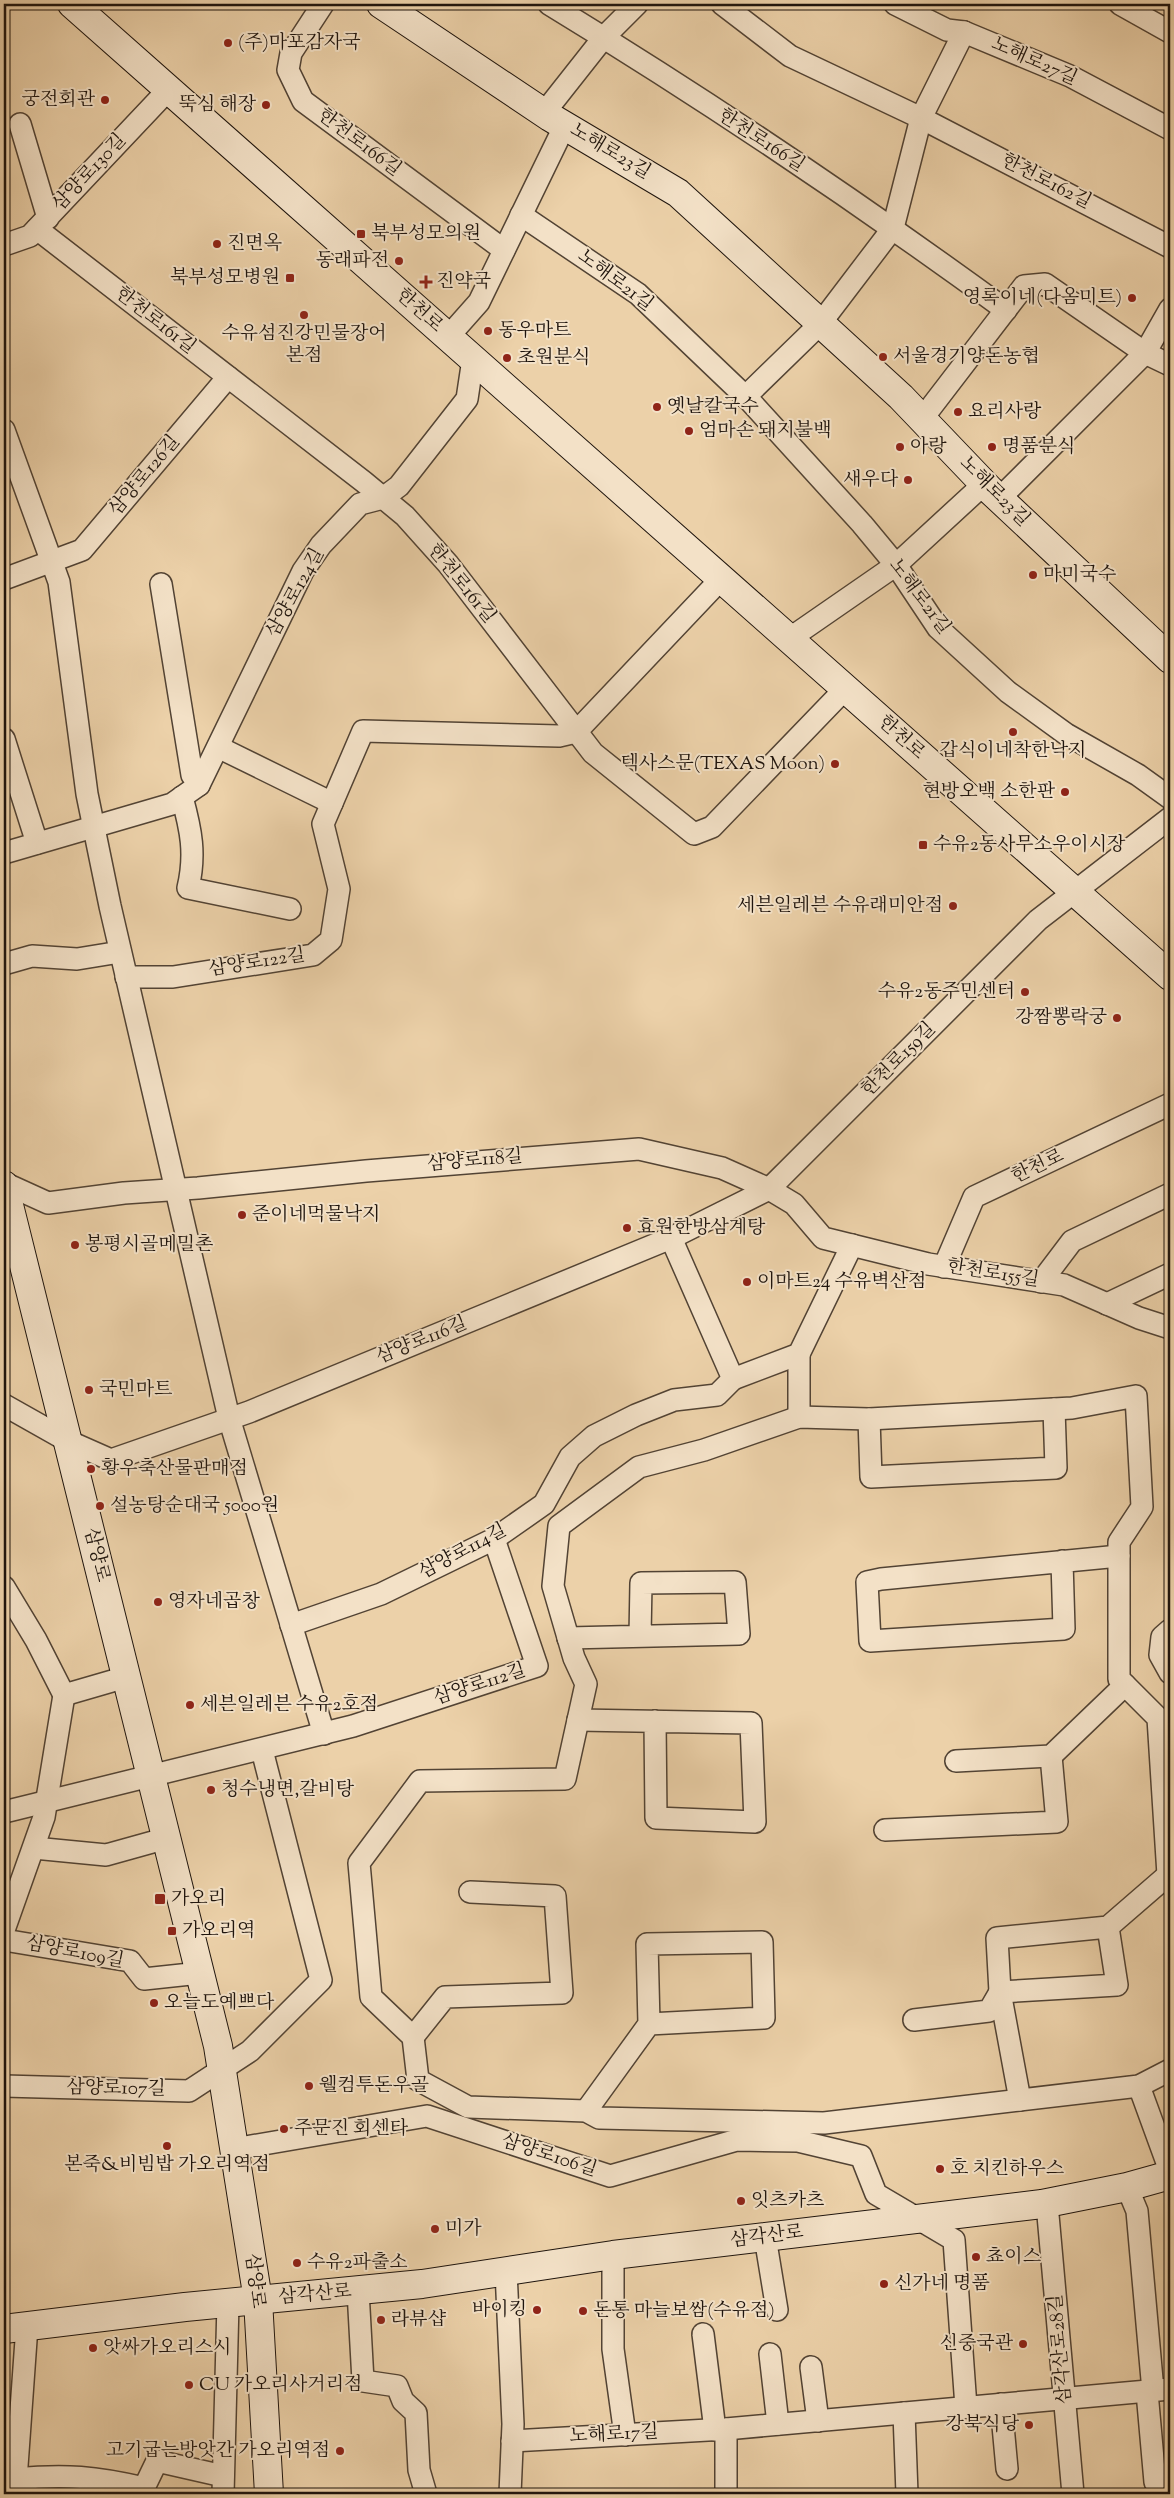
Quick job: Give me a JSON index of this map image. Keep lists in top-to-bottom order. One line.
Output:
{"streets":{"street":["노해로27길","한천로166길","노해로23길","삼양로130길","한천로162길","노해로21길","한천로","한천로161길","삼양로126길","삼양로124길","삼양로122길","한천로159길","삼양로118길","한천로155길","삼양로116길","삼양로114길","삼양로","삼양로112길","삼양로109길","삼양로107길","삼양로106길","삼각산로","삼각산로28길","노해로17길"]},"crossings":[["삼양로130길","한천로"],["삼양로130길","한천로161길"],["한천로","한천로161길"],["한천로","삼양로124길"],["한천로","한천로159길"],["한천로","한천로155길"],["한천로161길","삼양로126길"],["한천로161길","삼양로124길"],["한천로161길","삼양로122길"],["한천로159길","삼양로118길"],["한천로159길","한천로155길"],["한천로159길","삼양로116길"],["삼양로118길","한천로155길"],["삼양로118길","삼양로116길"],["삼양로118길","삼양로"],["한천로155길","삼양로116길"],["삼양로116길","삼양로"],["삼양로114길","삼양로112길"],["삼양로","삼양로112길"],["삼양로","삼양로109길"],["삼양로","삼양로107길"],["삼양로","삼양로106길"],["삼양로","삼각산로"],["삼양로106길","삼각산로"],["삼각산로","삼각산로28길"],["삼각산로28길","노해로17길"]],"places":{"other":["(주)마포감자국","궁전회관","뚝심 해장","진면옥","동래파전","영록이네(다옴미트)","수유섬진강민물장어 본점","동우마트","서울경기양돈농협","초원분식","옛날칼국수","요리사랑","엄마손 돼지불백","아랑","명품분식","새우다","마미국수","갑식이네착한낙지","텍사스문(TEXAS Moon)","현방오백 소한판","세븐일레븐 수유래미안점","수유2동주민센터","강짬뽕락궁","준이네먹물낙지","효원한방삼계탕","봉평시골메밀촌","이마트24 수유벽산점","국민마트","황우축산물판매점","설농탕순대국 5000원","영자네곱창","세븐일레븐 수유2호점","청수냉면,갈비탕","오늘도예쁘다","웰컴투돈우골","주문진 회센타","본죽&비빔밥 가오리역점","호 치킨하우스","잇츠카츠","미가","쵸이스","수유2파출소","신가네 명품","바이킹","돈통 마늘보쌈(수유점)","라뷰샵","신중국관","앗싸가오리스시","CU 가오리사거리점","강북식당","고기굽는방앗간 가오리역점"],"transit":["북부성모의원","북부성모병원","수유2동사무소우이시장","가오리","가오리역"],"health":["진약국"]}}
